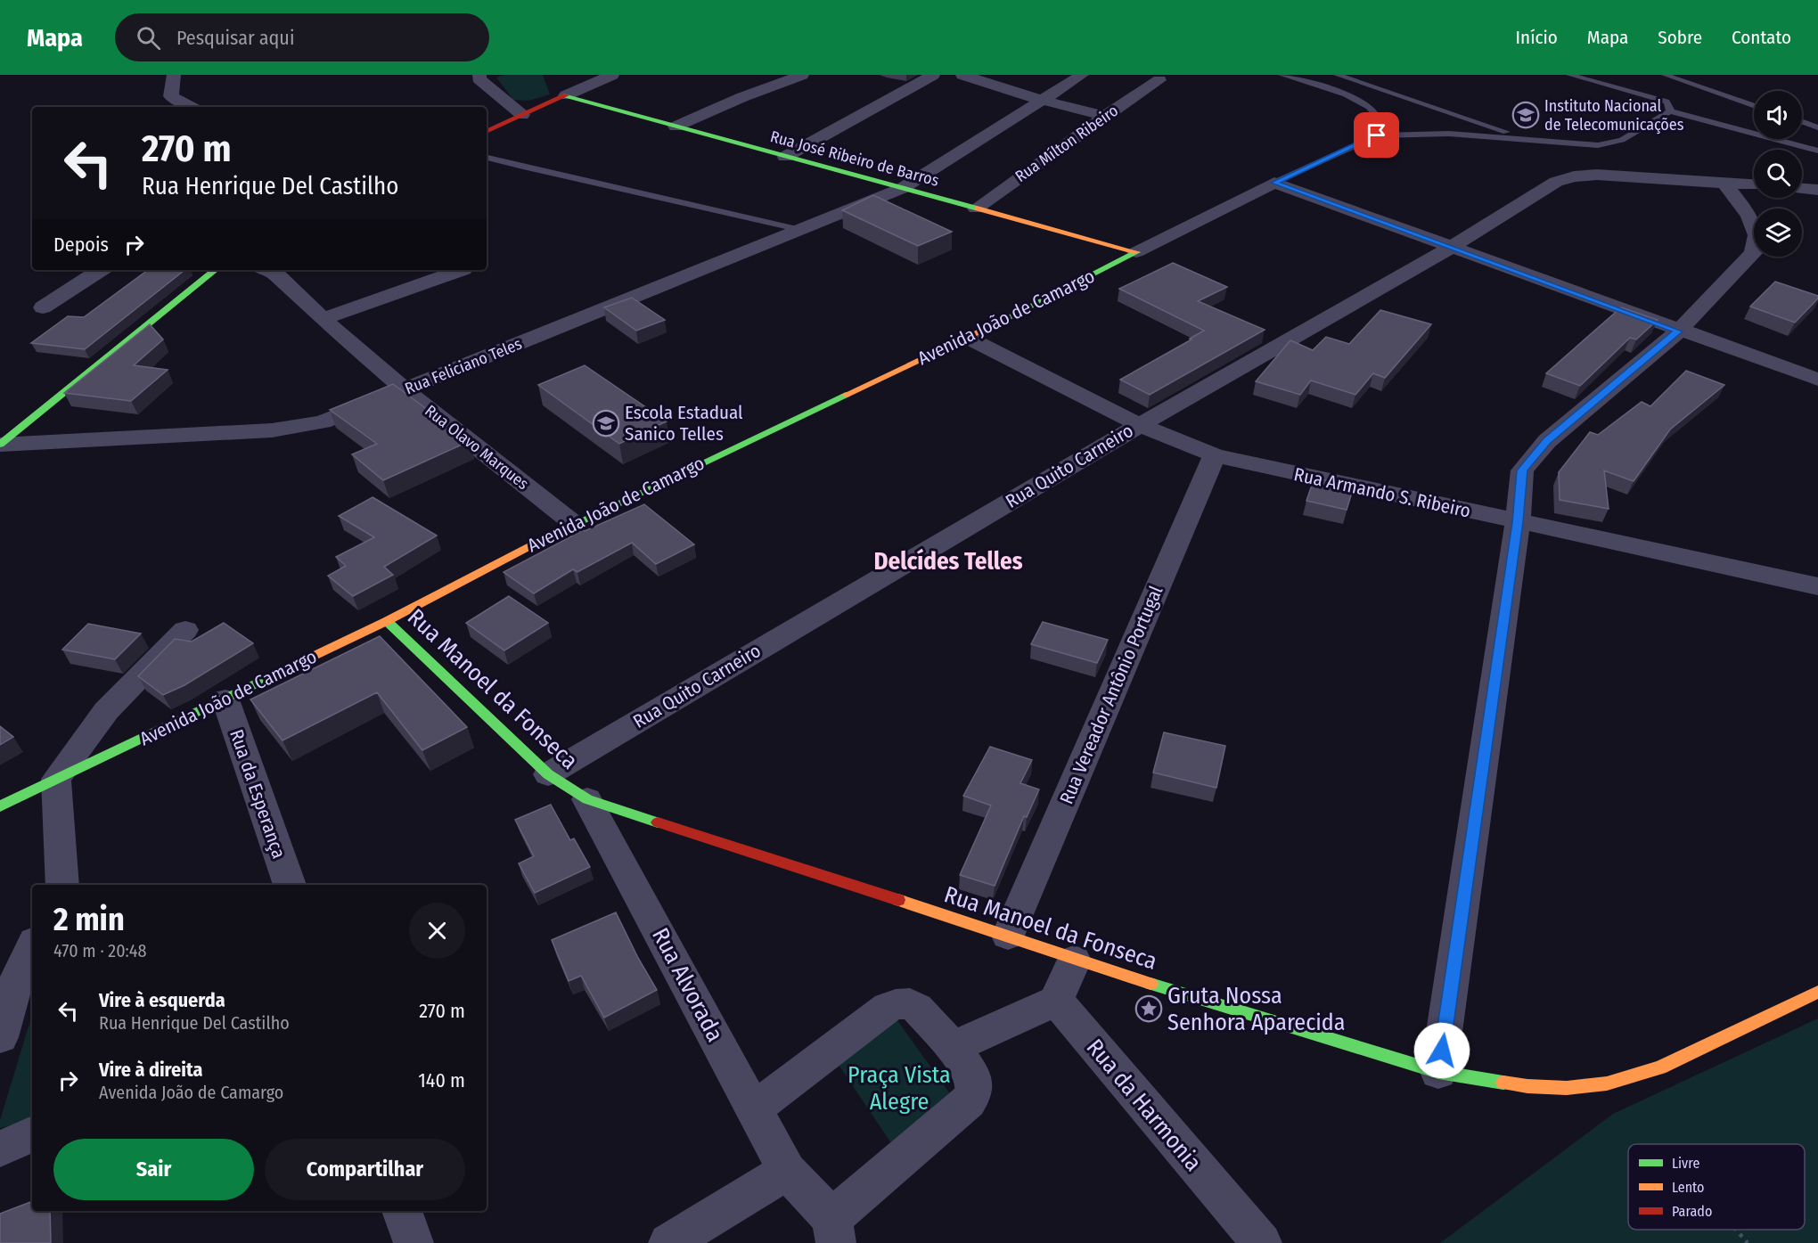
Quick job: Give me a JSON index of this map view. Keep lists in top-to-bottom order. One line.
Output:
{"streets":{"main road":["Rua José Ribeiro de Barros","Avenida João de Camargo","Rua Manoel da Fonseca"],"street":["Rua Mílton Ribeiro","Rua Feliciano Teles","Rua Olavo Marques","Rua Quito Carneiro","Rua Armando S. Ribeiro","Rua Vereador Antônio Portugal","Rua da Esperança","Rua Alvorada","Rua da Harmonia"]},"crossings":[["Rua Mílton Ribeiro","Rua José Ribeiro de Barros"],["Rua José Ribeiro de Barros","Avenida João de Camargo"],["Rua José Ribeiro de Barros","Rua Feliciano Teles"],["Avenida João de Camargo","Rua Olavo Marques"],["Avenida João de Camargo","Rua Armando S. Ribeiro"],["Avenida João de Camargo","Rua Manoel da Fonseca"],["Avenida João de Camargo","Rua da Esperança"],["Rua Feliciano Teles","Rua Olavo Marques"],["Rua Quito Carneiro","Rua Armando S. Ribeiro"],["Rua Quito Carneiro","Rua Manoel da Fonseca"],["Rua Armando S. Ribeiro","Rua Vereador Antônio Portugal"],["Rua Manoel da Fonseca","Rua Vereador Antônio Portugal"],["Rua Manoel da Fonseca","Rua Alvorada"]],"districts":["Delcídes Telles"],"parks":["Praça Vista Alegre"],"places":{"school or university":["Instituto Nacional de Telecomunicações","Escola Estadual Sanico Telles"],"place":["Gruta Nossa Senhora Aparecida"]},"legend":["Livre","Lento","Parado"],"page":{"header":"Mapa","search":"Pesquisar aqui","nav":["Início","Mapa","Sobre","Contato"],"turn":["270 m","Rua Henrique Del Castilho"],"then":"Depois","heading":["2 min","470 m · 20:48"],"list":[{"name":"Vire à esquerda","note":"Rua Henrique Del Castilho","value":"270 m"},{"name":"Vire à direita","note":"Avenida João de Camargo","value":"140 m"}],"buttons":["Sair","Compartilhar"]}}
